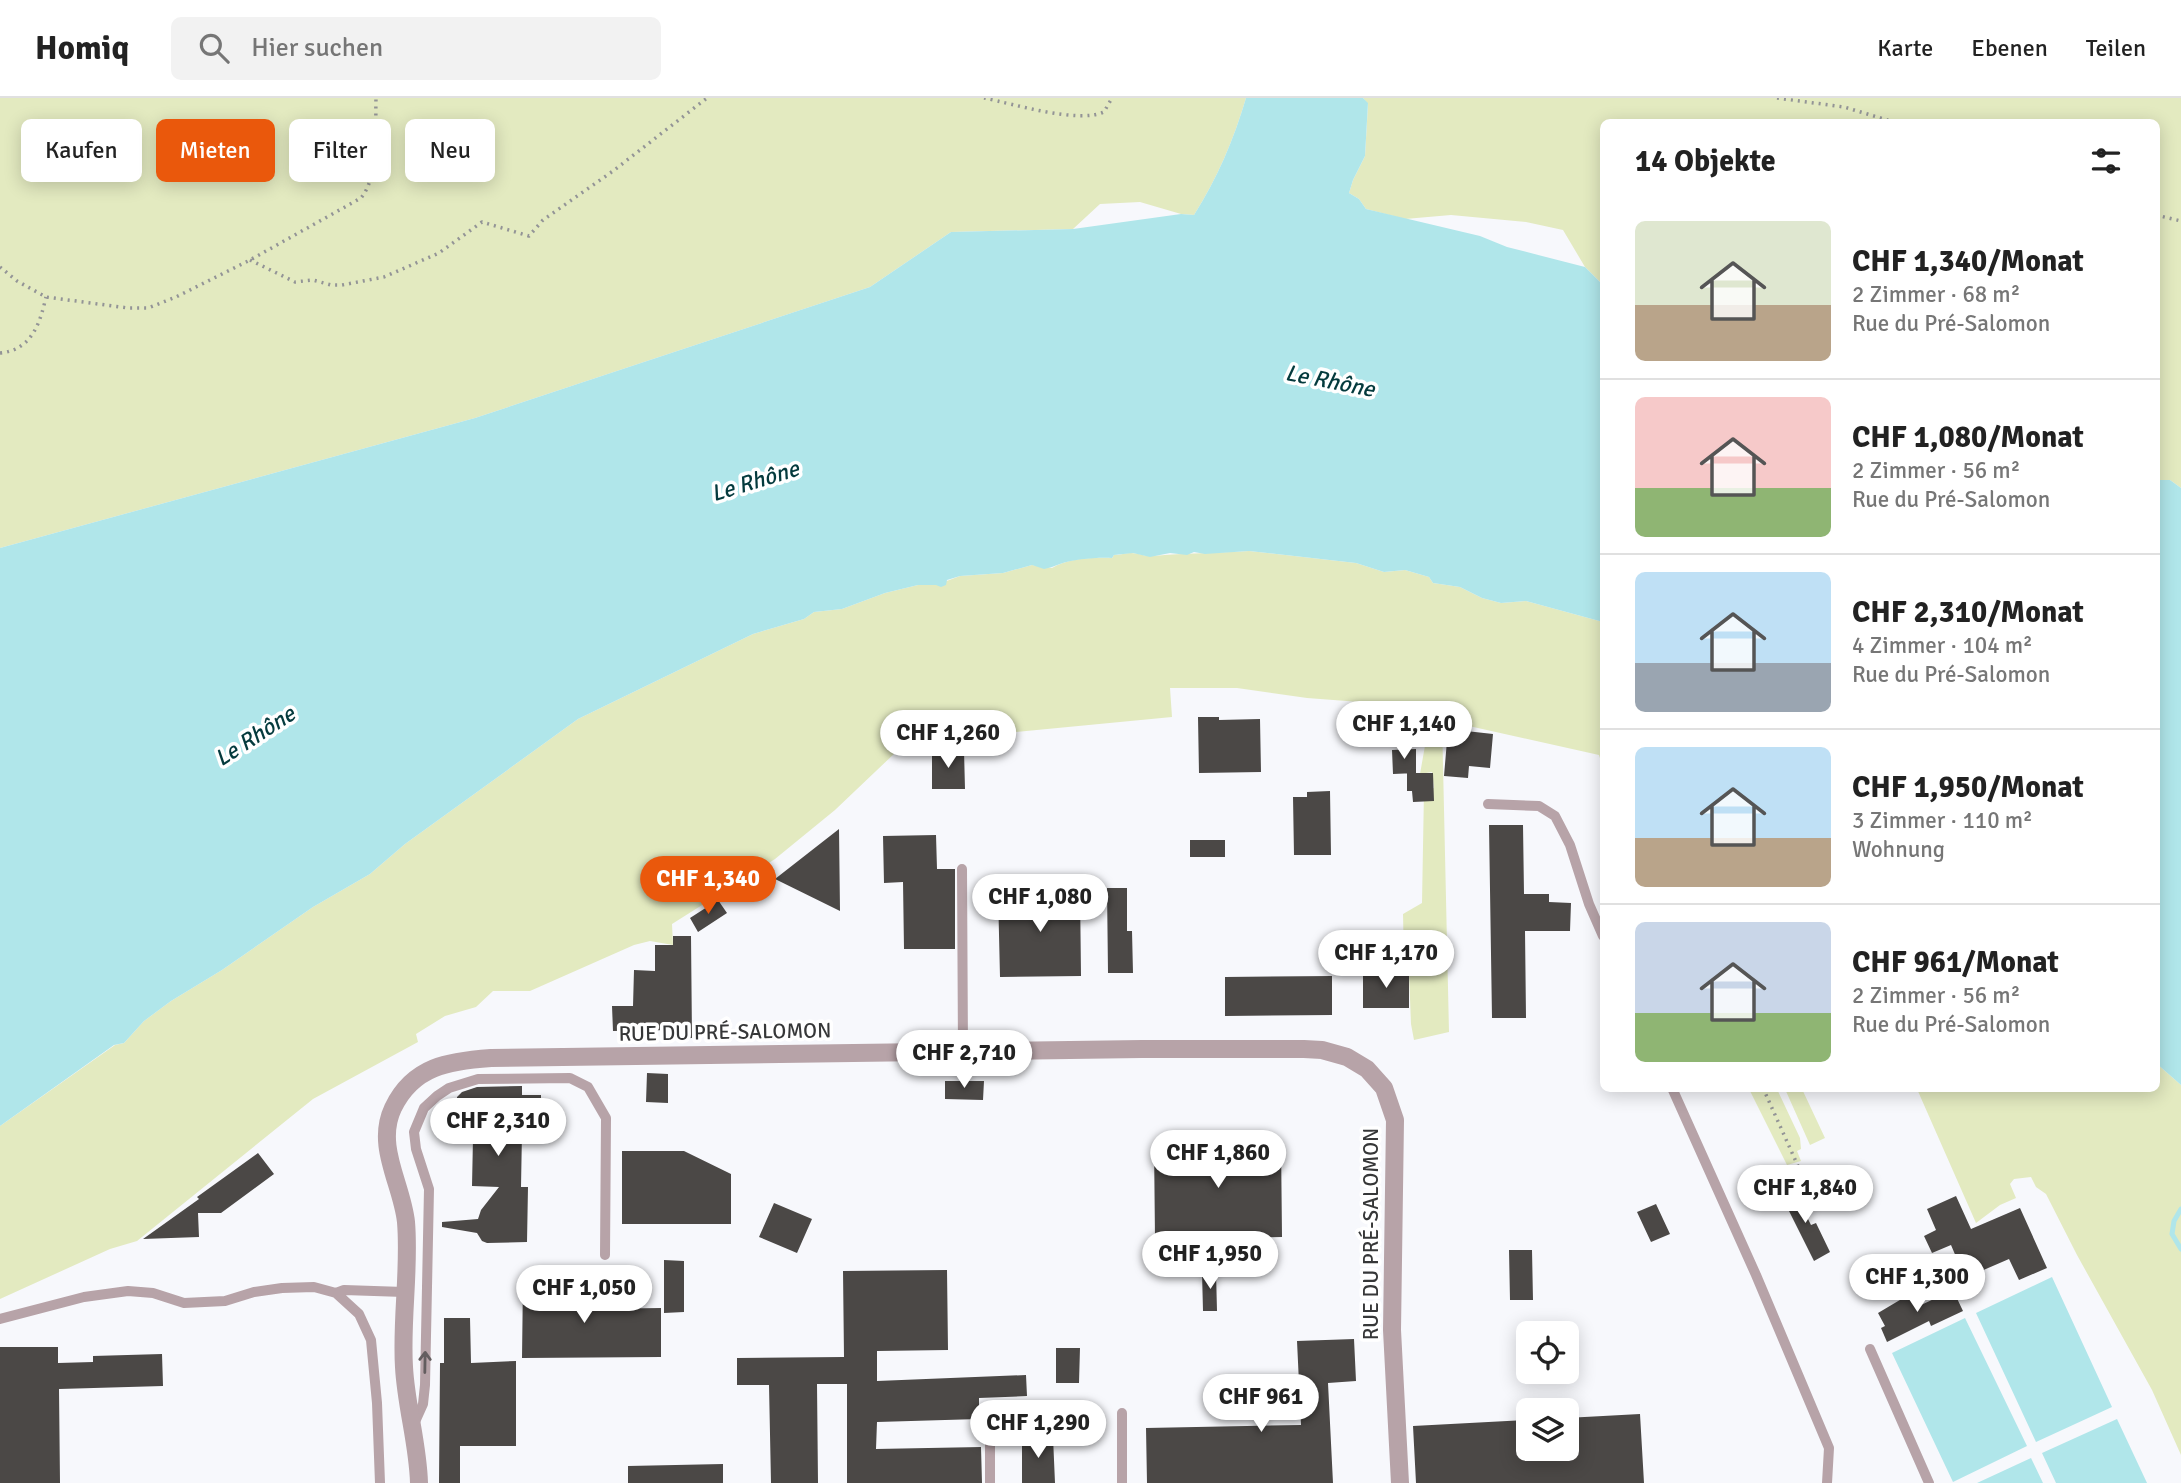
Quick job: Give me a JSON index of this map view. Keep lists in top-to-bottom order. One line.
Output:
{"streets":{"street":["RUE DU PRÉ-SALOMON"]},"water":["Le Rhône"],"page":{"header":"Homiq","search":"Hier suchen","nav":["Karte","Ebenen","Teilen"],"chip":["Kaufen","Mieten","Filter","Neu"],"heading":"14 Objekte","list":[{"name":"CHF 1,340/Monat","note":"2 Zimmer · 68 m² · Rue du Pré-Salomon"},{"name":"CHF 1,080/Monat","note":"2 Zimmer · 56 m² · Rue du Pré-Salomon"},{"name":"CHF 2,310/Monat","note":"4 Zimmer · 104 m² · Rue du Pré-Salomon"},{"name":"CHF 1,950/Monat","note":"3 Zimmer · 110 m² · Wohnung"},{"name":"CHF 961/Monat","note":"2 Zimmer · 56 m² · Rue du Pré-Salomon"}],"price":["CHF 1,140","CHF 1,260","CHF 1,340","CHF 1,080","CHF 1,170","CHF 2,710","CHF 2,310","CHF 1,860","CHF 1,840","CHF 1,950","CHF 1,300","CHF 1,050","CHF 961","CHF 1,290"]}}
